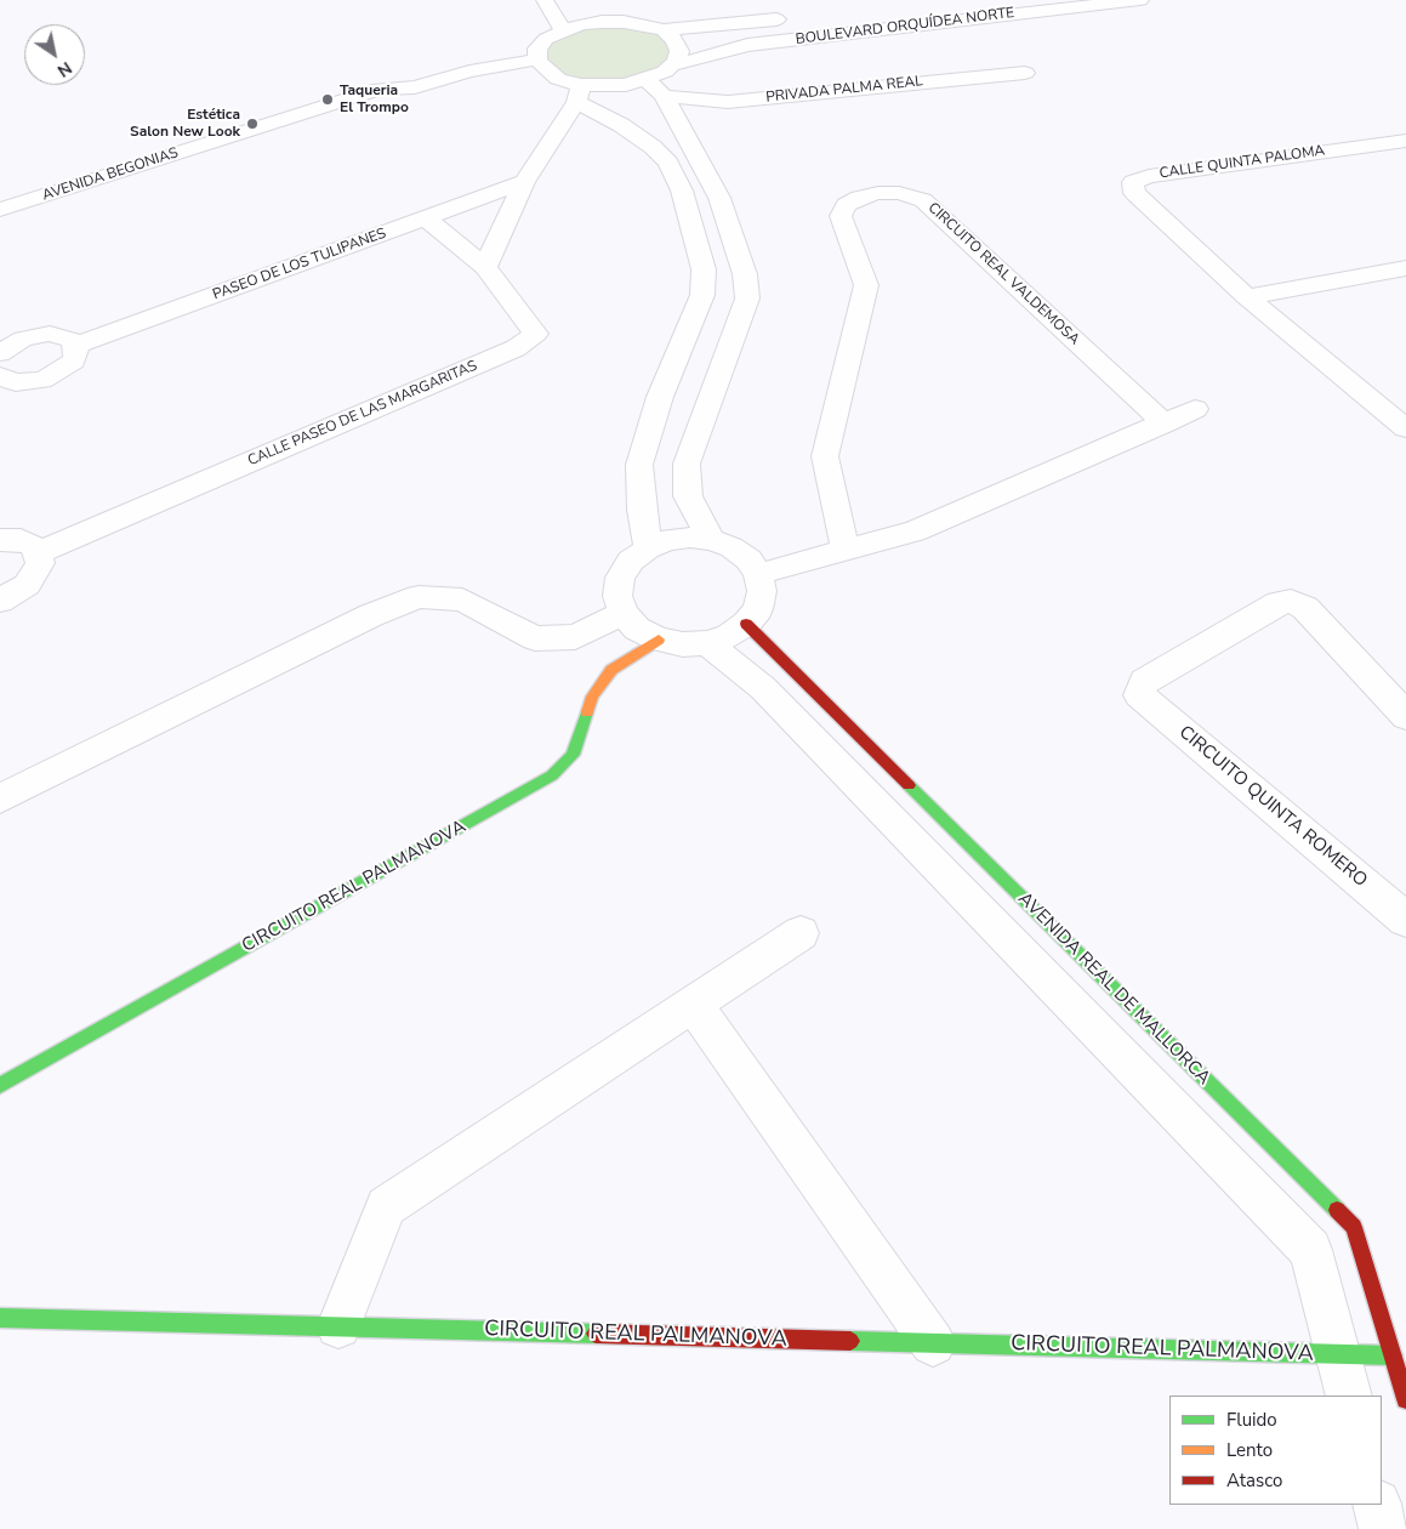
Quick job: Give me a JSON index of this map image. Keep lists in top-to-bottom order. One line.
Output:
{"streets":{"street":["BOULEVARD ORQUÍDEA NORTE","PRIVADA PALMA REAL","CALLE QUINTA PALOMA","AVENIDA BEGONIAS","PASEO DE LOS TULIPANES","CIRCUITO REAL VALDEMOSA","CALLE PASEO DE LAS MARGARITAS","CIRCUITO QUINTA ROMERO","CIRCUITO REAL PALMANOVA","AVENIDA REAL DE MALLORCA"]},"crossings":[["BOULEVARD ORQUÍDEA NORTE","PRIVADA PALMA REAL"],["PASEO DE LOS TULIPANES","CALLE PASEO DE LAS MARGARITAS"],["CIRCUITO REAL PALMANOVA","AVENIDA REAL DE MALLORCA"]],"places":["Taqueria El Trompo","Estética Salon New Look"],"legend":["Fluido","Lento","Atasco"],"north":"bottom right"}
